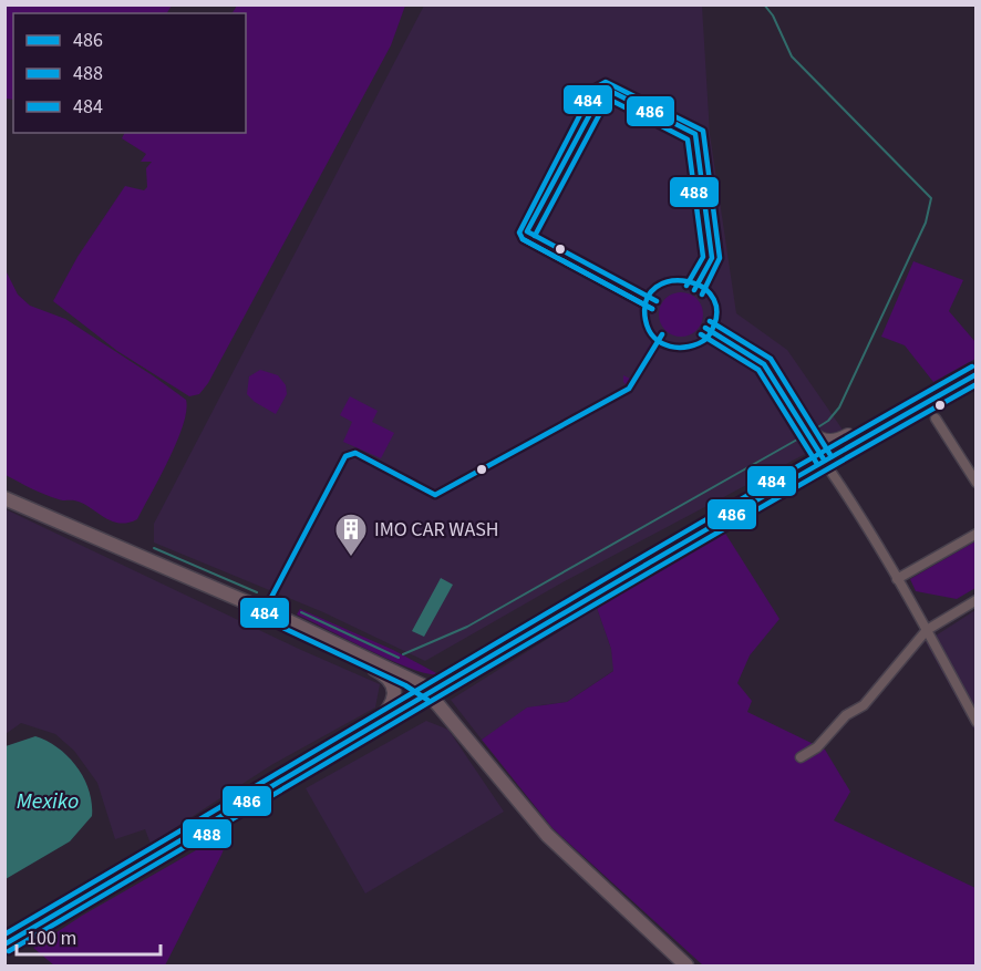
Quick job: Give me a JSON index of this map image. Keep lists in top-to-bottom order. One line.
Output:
{"water":["Mexiko"],"places":{"building":["IMO CAR WASH"]},"lines":["transit line 484","transit line 486","transit line 488"],"legend":["486","488","484"],"scale_bar":"100 m"}
